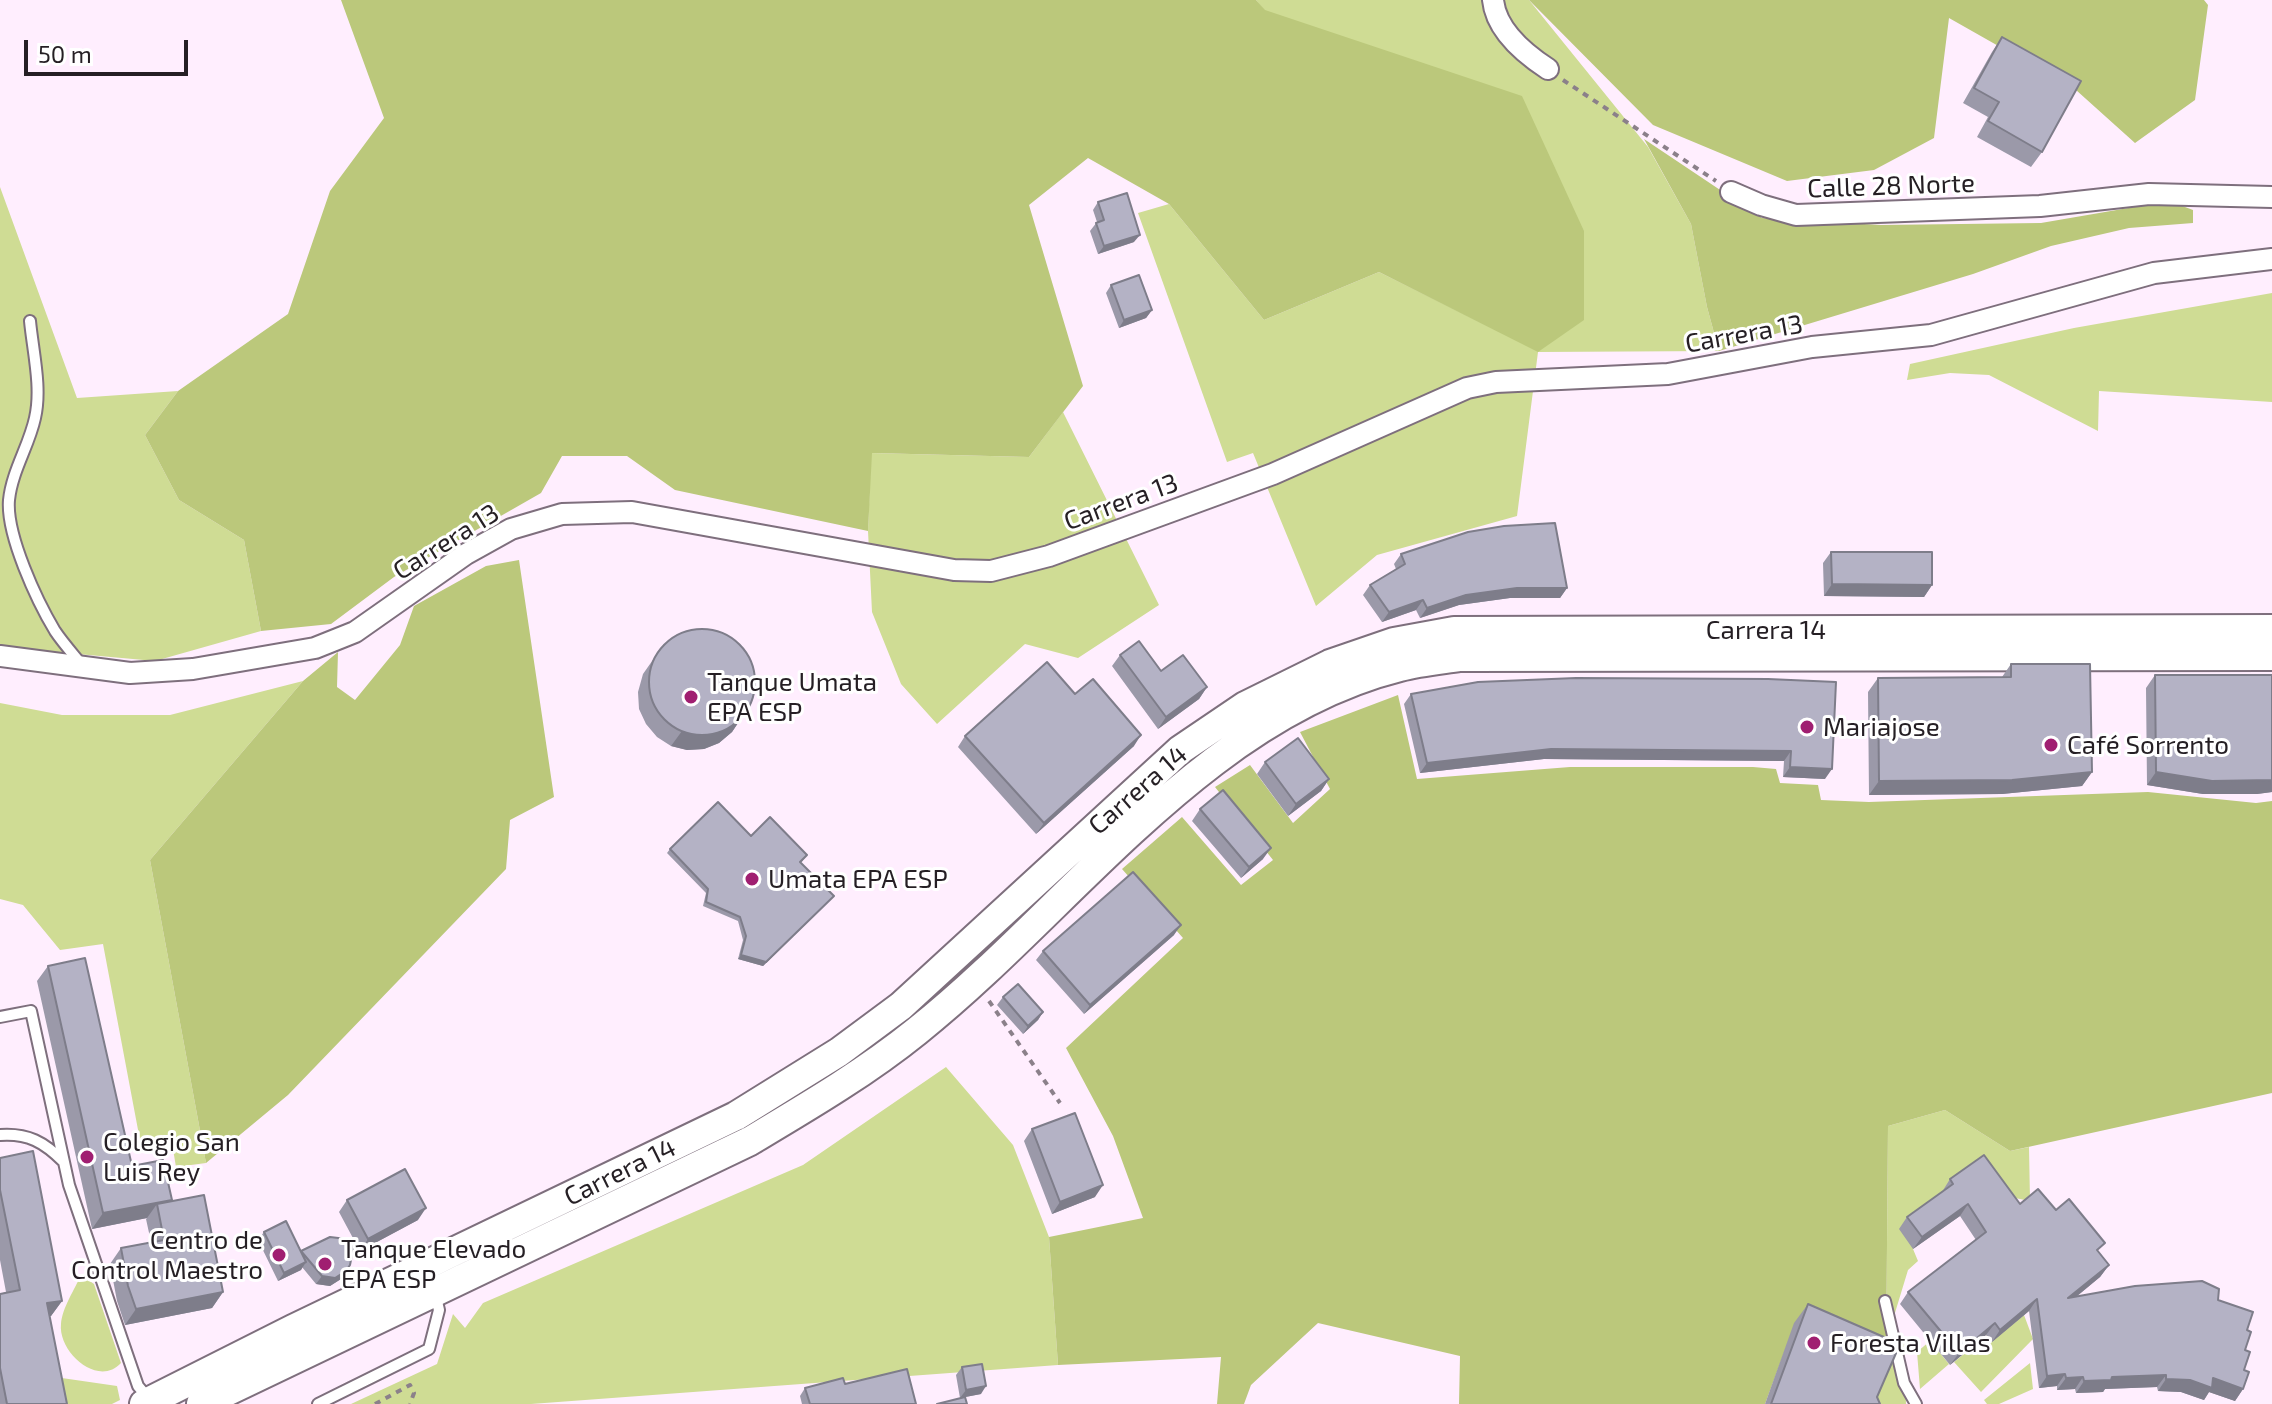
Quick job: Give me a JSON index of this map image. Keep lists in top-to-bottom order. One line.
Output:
{"streets":{"main road":["Carrera 14"],"street":["Calle 28 Norte","Carrera 13"]},"places":["Tanque Umata EPA ESP","Mariajose","Café Sorrento","Umata EPA ESP","Colegio San Luis Rey","Centro de Control Maestro","Tanque Elevado EPA ESP","Foresta Villas"],"scale_bar":"50 m"}
